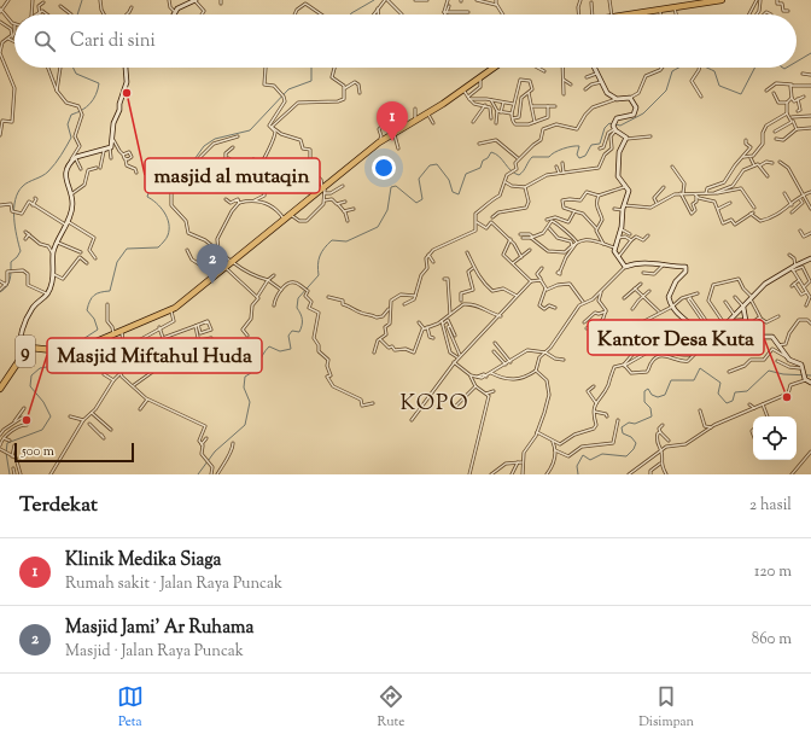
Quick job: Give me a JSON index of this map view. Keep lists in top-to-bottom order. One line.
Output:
{"streets":{"highway":["9"]},"districts":["KOPO"],"places":["masjid al mutaqin","Kantor Desa Kuta","Masjid Miftahul Huda"],"scale_bar":"500 m","page":{"search":"Cari di sini","pins":["1","2"],"scale":"500 m","heading":["Terdekat","2 hasil"],"list":[{"mark":"1","name":"Klinik Medika Siaga","note":"Rumah sakit · Jalan Raya Puncak","value":"120 m"},{"mark":"2","name":"Masjid Jami' Ar Ruhama","note":"Masjid · Jalan Raya Puncak","value":"860 m"}],"nav":["Peta","Rute","Disimpan"]}}
